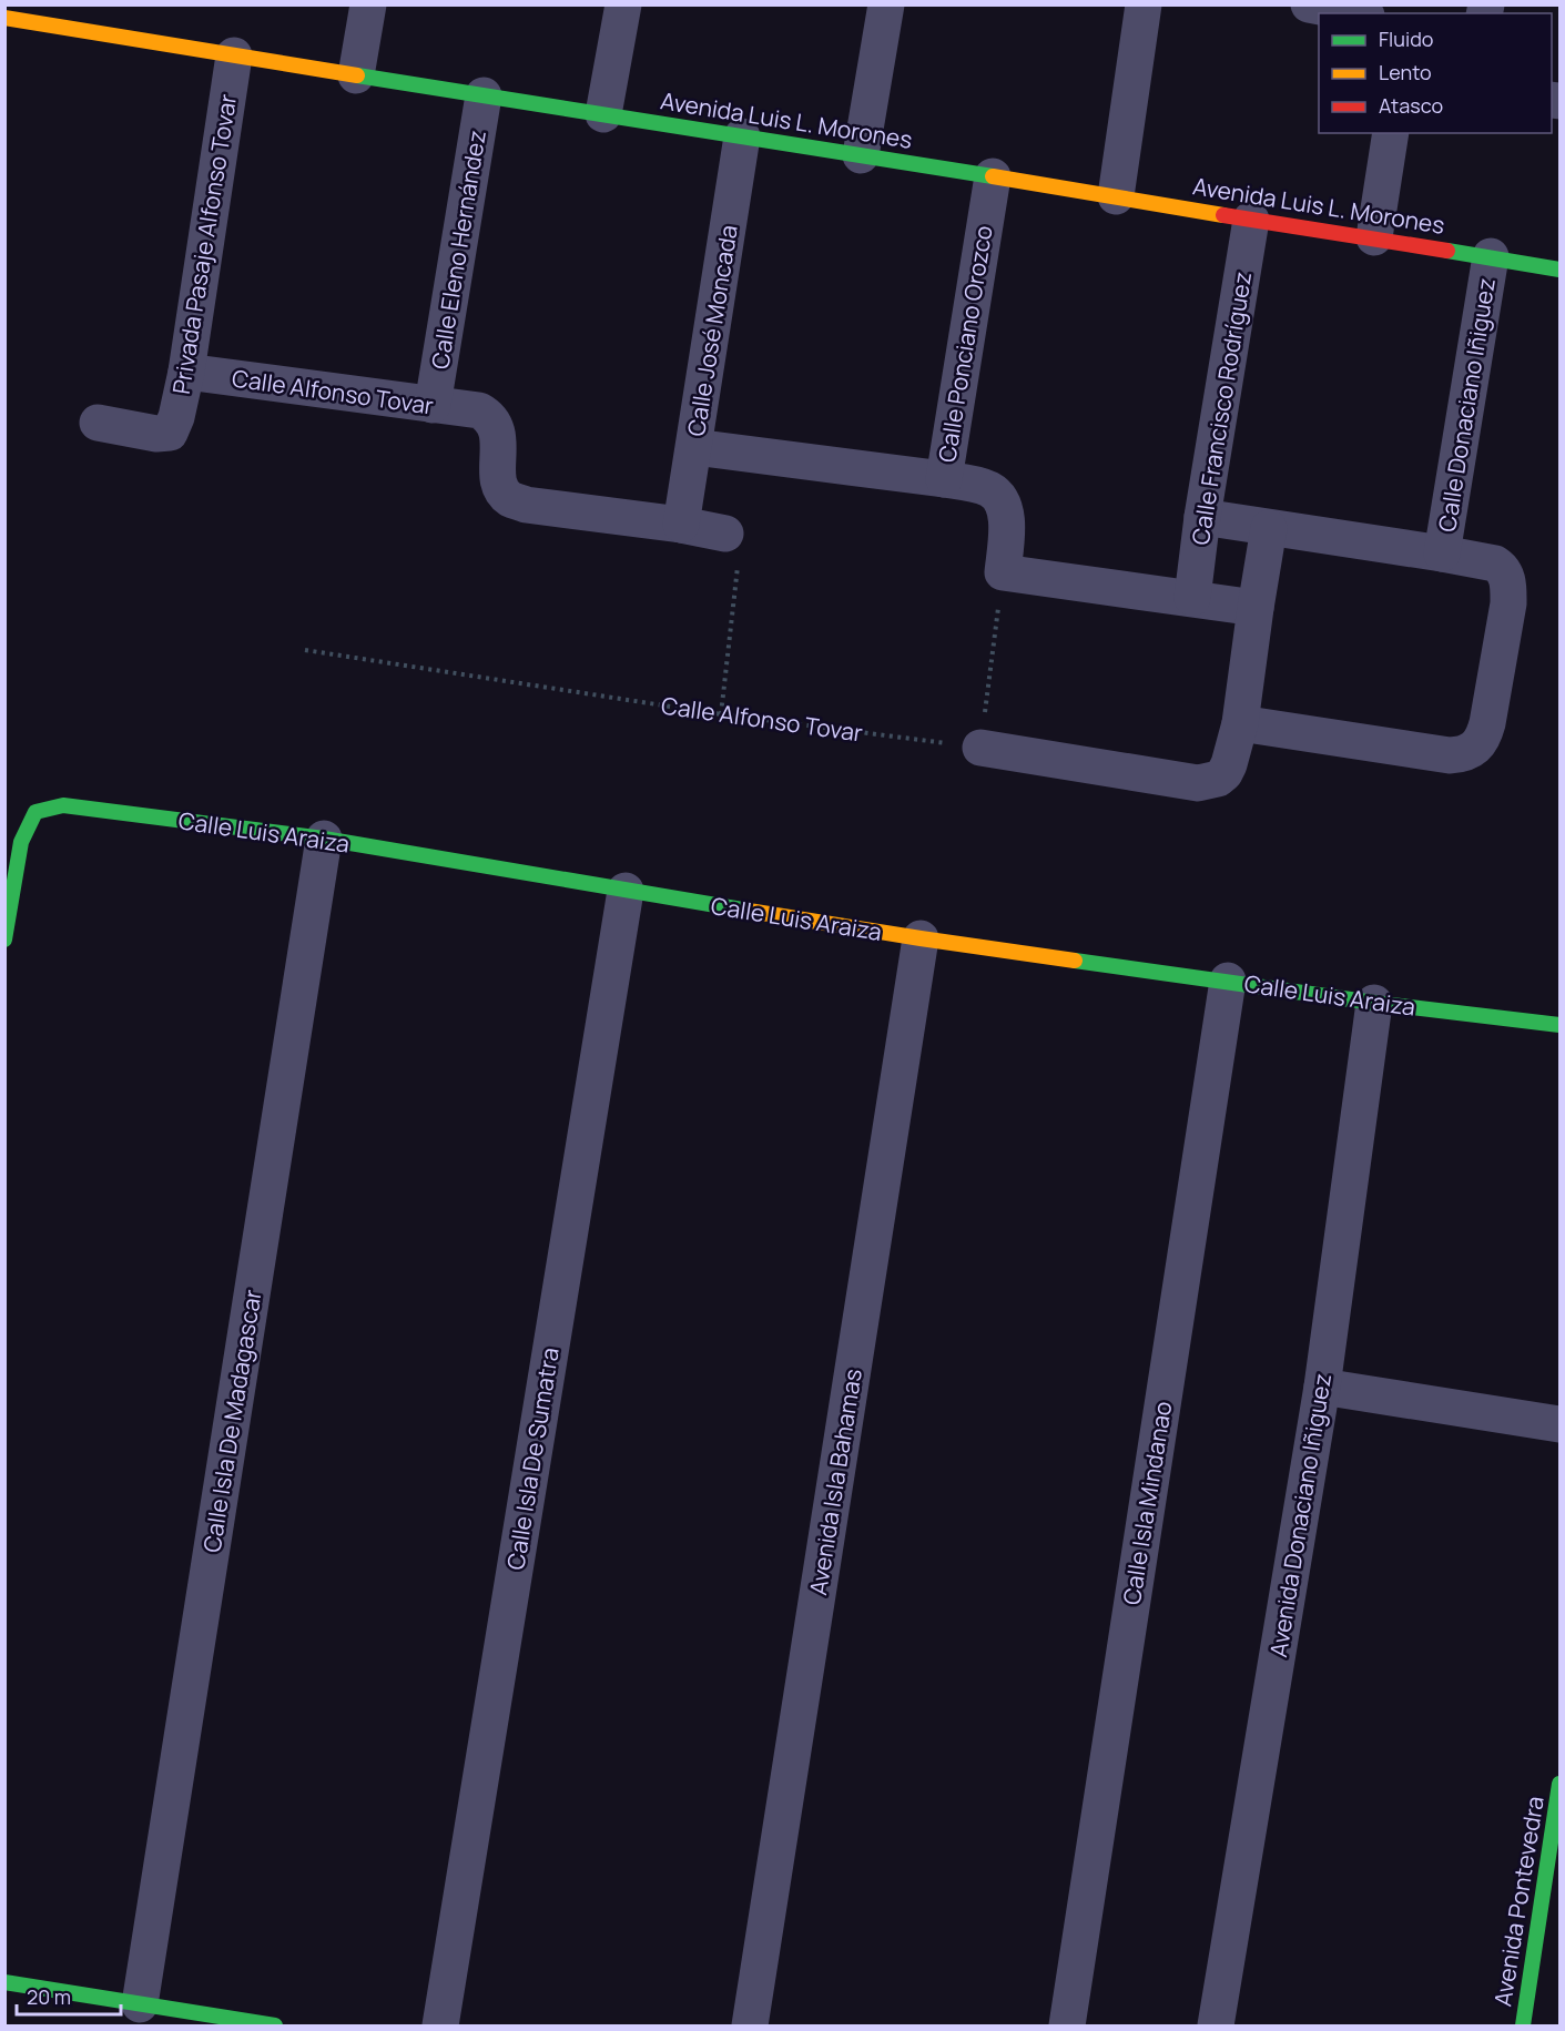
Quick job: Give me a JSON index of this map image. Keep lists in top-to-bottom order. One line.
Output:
{"streets":{"street":["Avenida Luis L. Morones","Privada Pasaje Alfonso Tovar","Calle Eleno Hernández","Calle José Moncada","Calle Ponciano Orozco","Calle Alfonso Tovar","Calle Donaciano Iñiguez","Calle Francisco Rodríguez","Calle Luis Araiza","Calle Isla De Madagascar","Calle Isla De Sumatra","Avenida Isla Bahamas","Calle Isla Mindanao","Avenida Donaciano Iñiguez","Avenida Pontevedra"]},"crossings":[["Avenida Luis L. Morones","Privada Pasaje Alfonso Tovar"],["Avenida Luis L. Morones","Calle Eleno Hernández"],["Avenida Luis L. Morones","Calle José Moncada"],["Avenida Luis L. Morones","Calle Ponciano Orozco"],["Avenida Luis L. Morones","Calle Donaciano Iñiguez"],["Avenida Luis L. Morones","Calle Francisco Rodríguez"],["Privada Pasaje Alfonso Tovar","Calle Alfonso Tovar"],["Calle Eleno Hernández","Calle Alfonso Tovar"],["Calle José Moncada","Calle Alfonso Tovar"],["Calle Luis Araiza","Calle Isla De Madagascar"],["Calle Luis Araiza","Calle Isla De Sumatra"],["Calle Luis Araiza","Avenida Isla Bahamas"],["Calle Luis Araiza","Calle Isla Mindanao"],["Calle Luis Araiza","Avenida Donaciano Iñiguez"]],"legend":["Fluido","Lento","Atasco"],"scale_bar":"20 m"}
